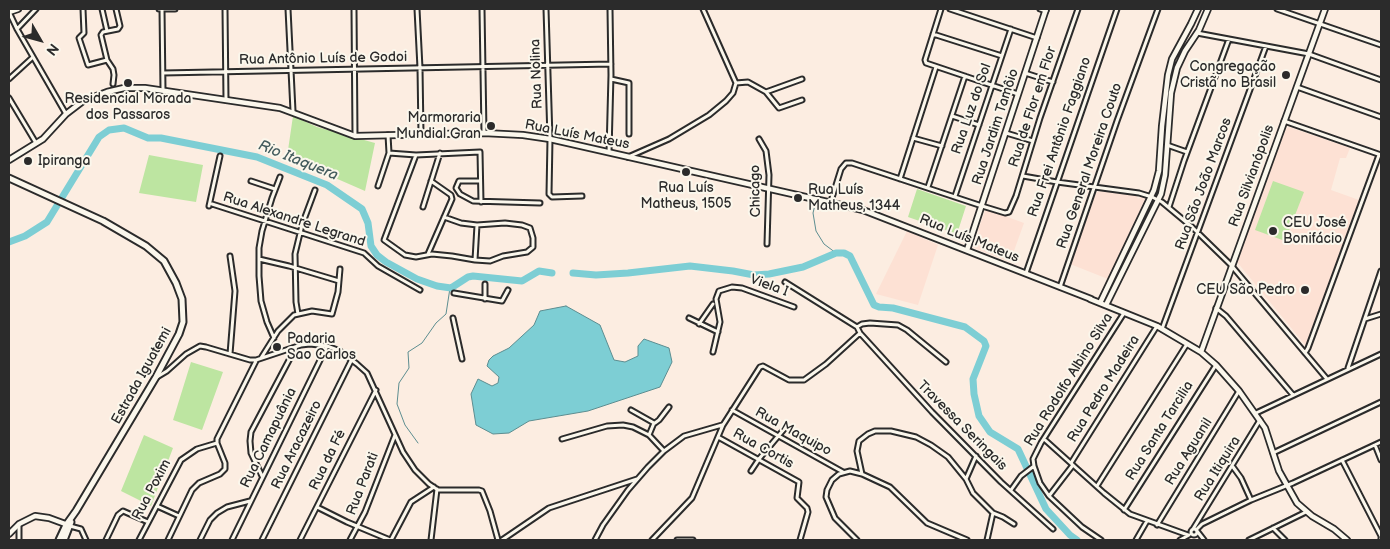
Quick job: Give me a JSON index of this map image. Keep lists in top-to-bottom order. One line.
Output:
{"streets":{"main road":["Rua Jardim Tamôio","Rua Luís Mateus","Rua Silvianópolis","Estrada Iguatemi"],"street":["Rua Antônio Luís de Godoi","Rua Nolina","Rua de Flor em Flor","Rua Luz do Sol","Rua Frei Antônio Faggiano","Rua General Moreira Couto","Rua São João Marcos","Chicago","Rua Alexandre Legrand","Viela I","Rua Rodolfo Albino Silva","Rua Pedro Madeira","Travessa Seringais","Rua Santa Tarcilia","Rua Maquipo","Rua Camapuânia","Rua Aracazeiro","Rua Cortis","Rua Aguanil","Rua da Fé","Rua Itiquira","Rua Parati","Rua Poxim"]},"crossings":[["Rua Antônio Luís de Godoi","Rua Nolina"],["Rua Nolina","Rua Luís Mateus"],["Rua de Flor em Flor","Rua Jardim Tamôio"],["Rua Jardim Tamôio","Rua Luís Mateus"],["Rua Luís Mateus","Rua Frei Antônio Faggiano"],["Rua Luís Mateus","Rua General Moreira Couto"],["Rua Luís Mateus","Rua Silvianópolis"],["Rua Luís Mateus","Rua São João Marcos"],["Rua Luís Mateus","Chicago"],["Rua Luís Mateus","Rua Rodolfo Albino Silva"],["Rua Luís Mateus","Rua Pedro Madeira"],["Rua Luís Mateus","Rua Santa Tarcilia"],["Rua Luís Mateus","Rua Aguanil"],["Rua Luís Mateus","Rua Itiquira"],["Rua São João Marcos","Rua Pedro Madeira"]],"water":["Rio Itaquera"],"places":["Congregação Cristã no Brasil","Residencial Morada dos Passaros","Marmoraria Mundial Gran","Ipiranga","Rua Luís Matheus, 1505","Rua Luís Matheus, 1344","CEU José Bonifácio","CEU São Pedro","Padaria Sao Carlos"],"north":"bottom right"}
